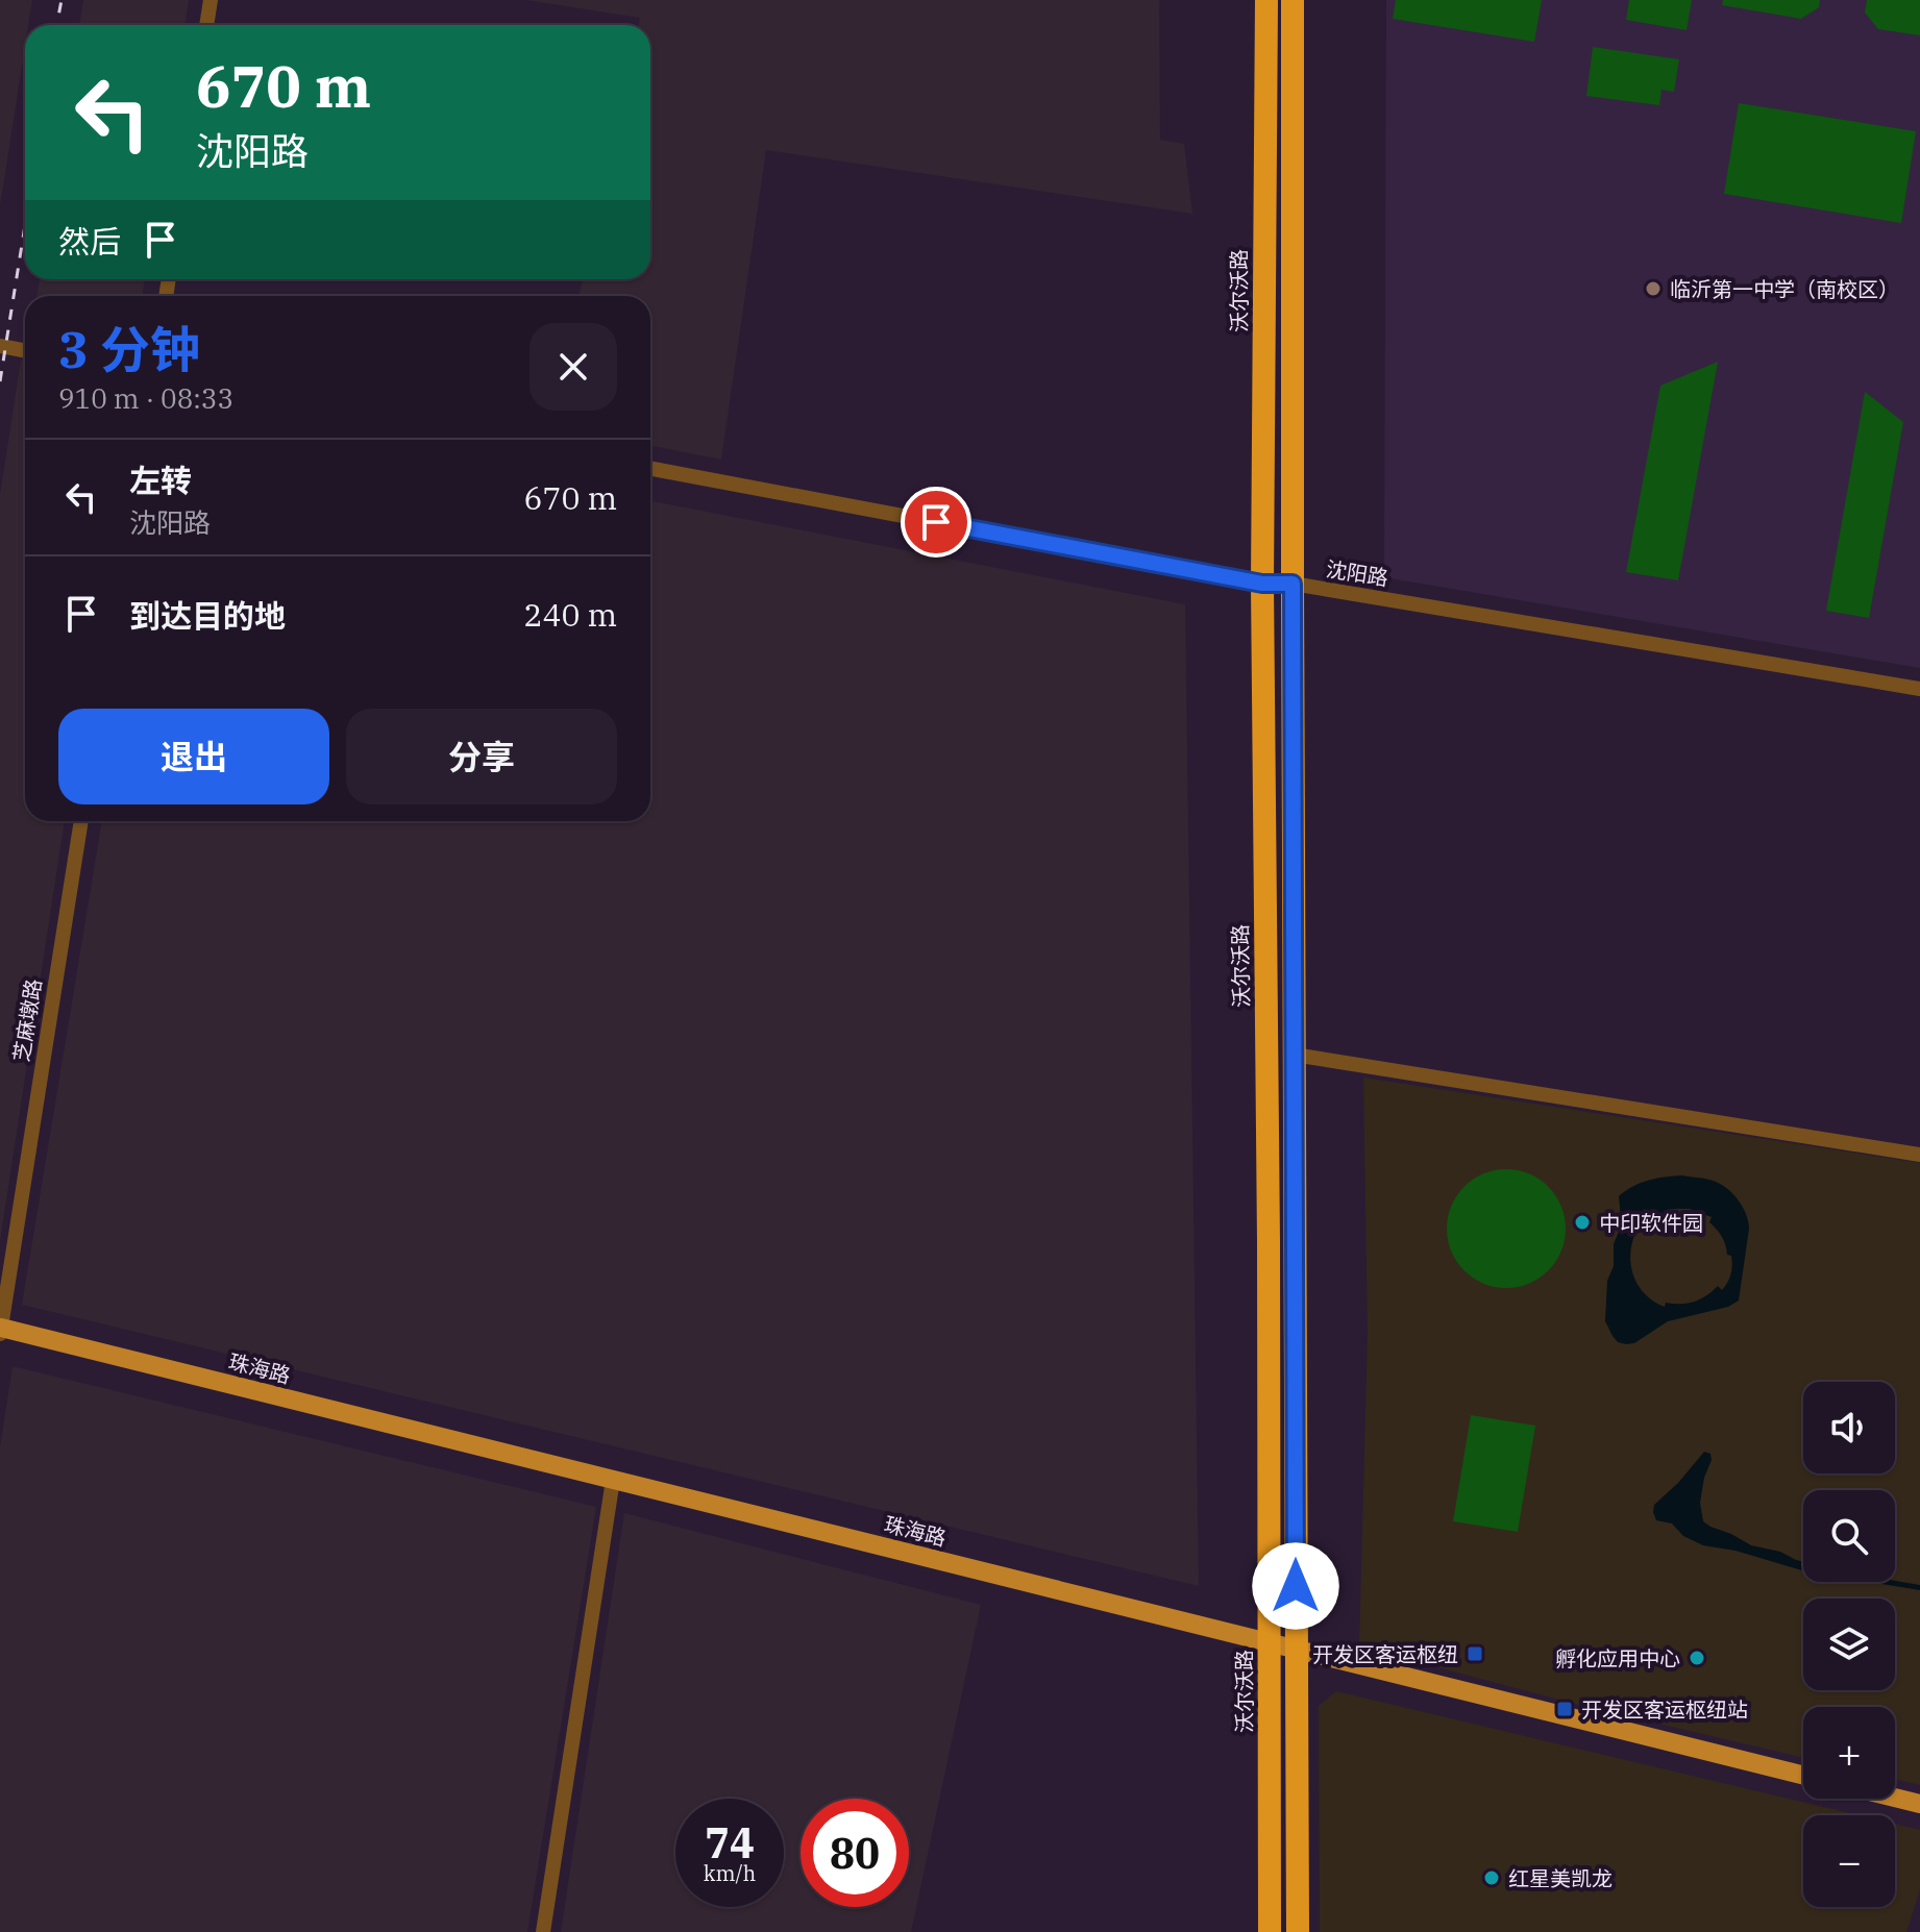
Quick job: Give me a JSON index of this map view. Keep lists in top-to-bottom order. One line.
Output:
{"streets":{"highway":["沃尔沃路"],"main road":["珠海路"],"street":["沈阳路","芝麻墩路"]},"crossings":[["沃尔沃路","沈阳路"],["沃尔沃路","珠海路"],["芝麻墩路","珠海路"]],"places":{"other":["临沂第一中学（南校区）","中印软件园","孵化应用中心","红星美凯龙"],"transit":["开发区客运枢纽","开发区客运枢纽站"]},"page":{"turn":["670 m","沈阳路"],"then":"然后","heading":["3 分钟","910 m · 08:33"],"list":[{"name":"左转","note":"沈阳路","value":"670 m"},{"name":"到达目的地","value":"240 m"}],"buttons":["退出","分享"],"map_buttons":["+","−"],"speed":"74 km/h","limit":"80"}}
